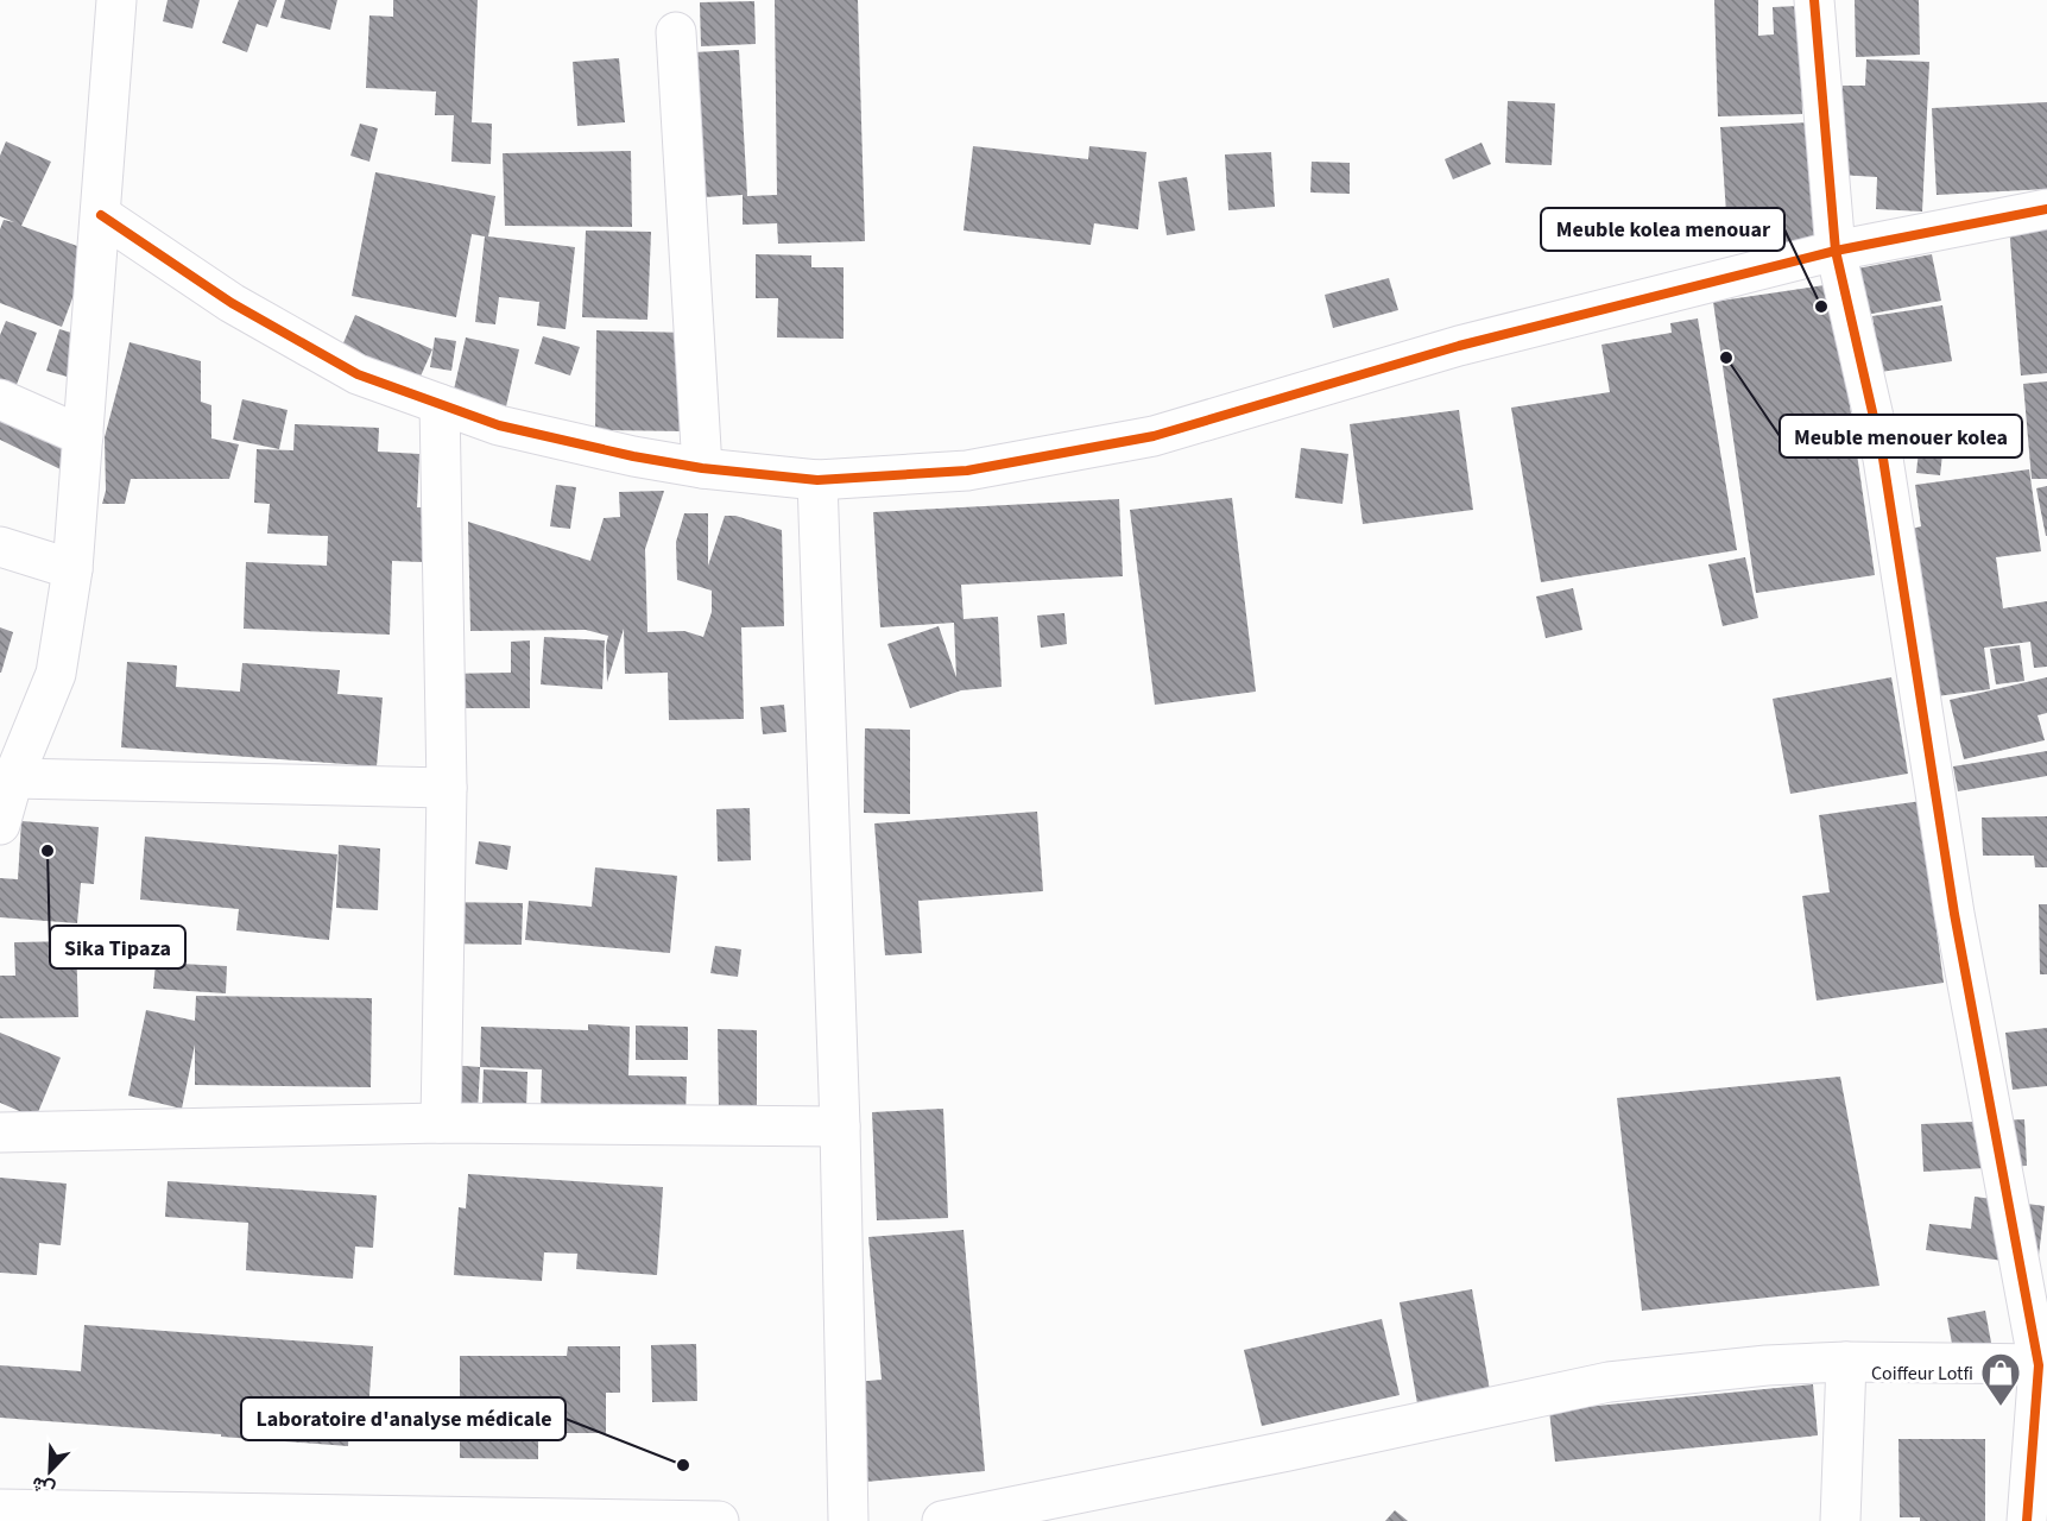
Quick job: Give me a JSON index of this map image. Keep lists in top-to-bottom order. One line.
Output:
{"places":{"other":["Meuble kolea menouar","Meuble menouer kolea","Sika Tipaza","Laboratoire d'analyse médicale"],"shop":["Coiffeur Lotfi"]},"north":"bottom left"}
